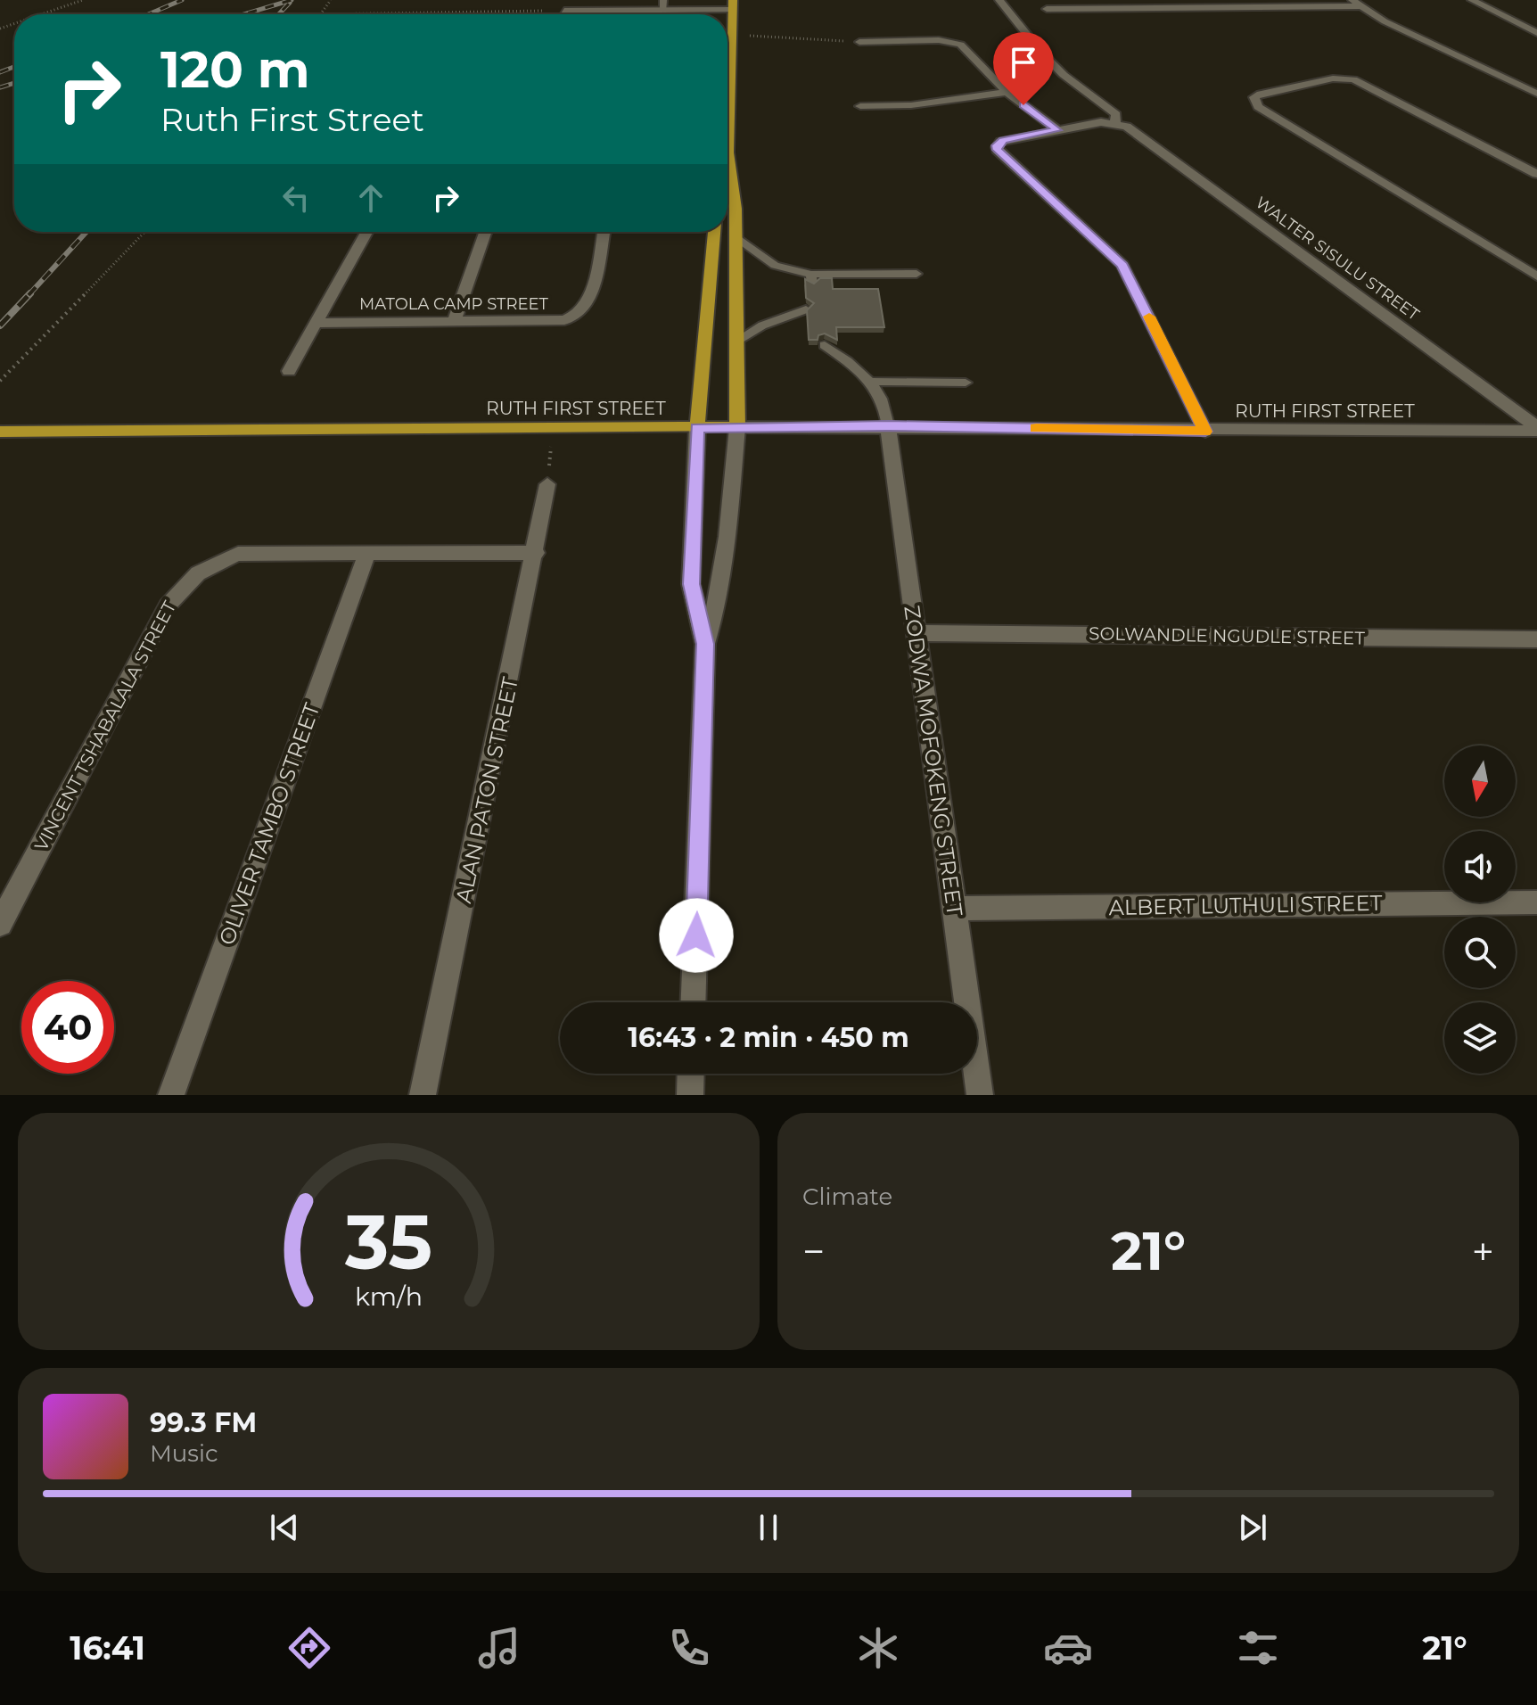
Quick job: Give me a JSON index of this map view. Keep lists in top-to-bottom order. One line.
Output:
{"streets":{"main road":["RUTH FIRST STREET"],"street":["WALTER SISULU STREET","MATOLA CAMP STREET","SOLWANDLE NGUDLE STREET","VINCENT TSHABALALA STREET","ZODWA MOFOKENG STREET","ALAN PATON STREET","OLIVER TAMBO STREET","ALBERT LUTHULI STREET"]},"crossings":[["WALTER SISULU STREET","RUTH FIRST STREET"],["RUTH FIRST STREET","ZODWA MOFOKENG STREET"],["SOLWANDLE NGUDLE STREET","ZODWA MOFOKENG STREET"],["VINCENT TSHABALALA STREET","ALAN PATON STREET"],["VINCENT TSHABALALA STREET","OLIVER TAMBO STREET"],["ZODWA MOFOKENG STREET","ALBERT LUTHULI STREET"]],"north":"bottom","page":{"turn":["120 m","Ruth First Street"],"limit":"40","trip":"16:43 · 2 min · 450 m","tile":"Climate","heat":["−","21°","+"],"song":["99.3 FM","Music"],"tabs":["16:41","21°"],"gauge":["35","km/h"]}}
